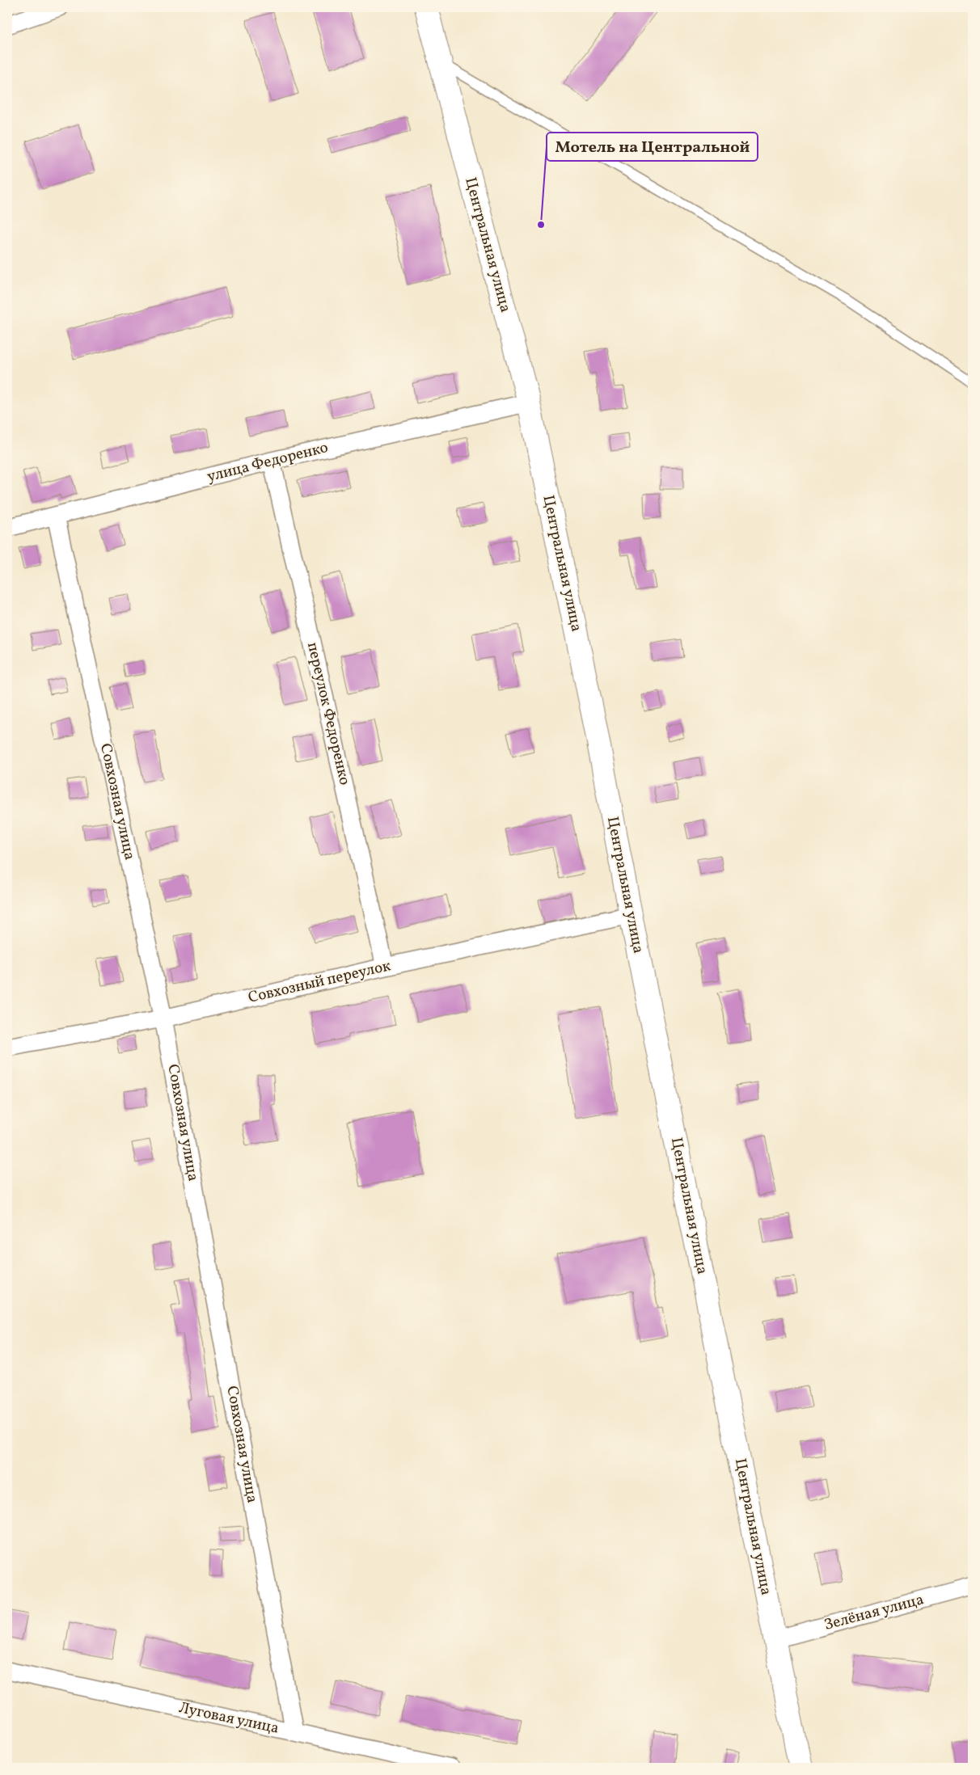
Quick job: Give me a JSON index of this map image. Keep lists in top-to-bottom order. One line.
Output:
{"streets":{"street":["Центральная улица","улица Федоренко","переулок Федоренко","Совхозная улица","Совхозный переулок","Зелёная улица","Луговая улица"]},"crossings":[["Центральная улица","улица Федоренко"],["Центральная улица","Совхозный переулок"],["Центральная улица","Зелёная улица"],["улица Федоренко","переулок Федоренко"],["улица Федоренко","Совхозная улица"],["переулок Федоренко","Совхозный переулок"],["Совхозная улица","Совхозный переулок"],["Совхозная улица","Луговая улица"]],"places":["Мотель на Центральной"]}
